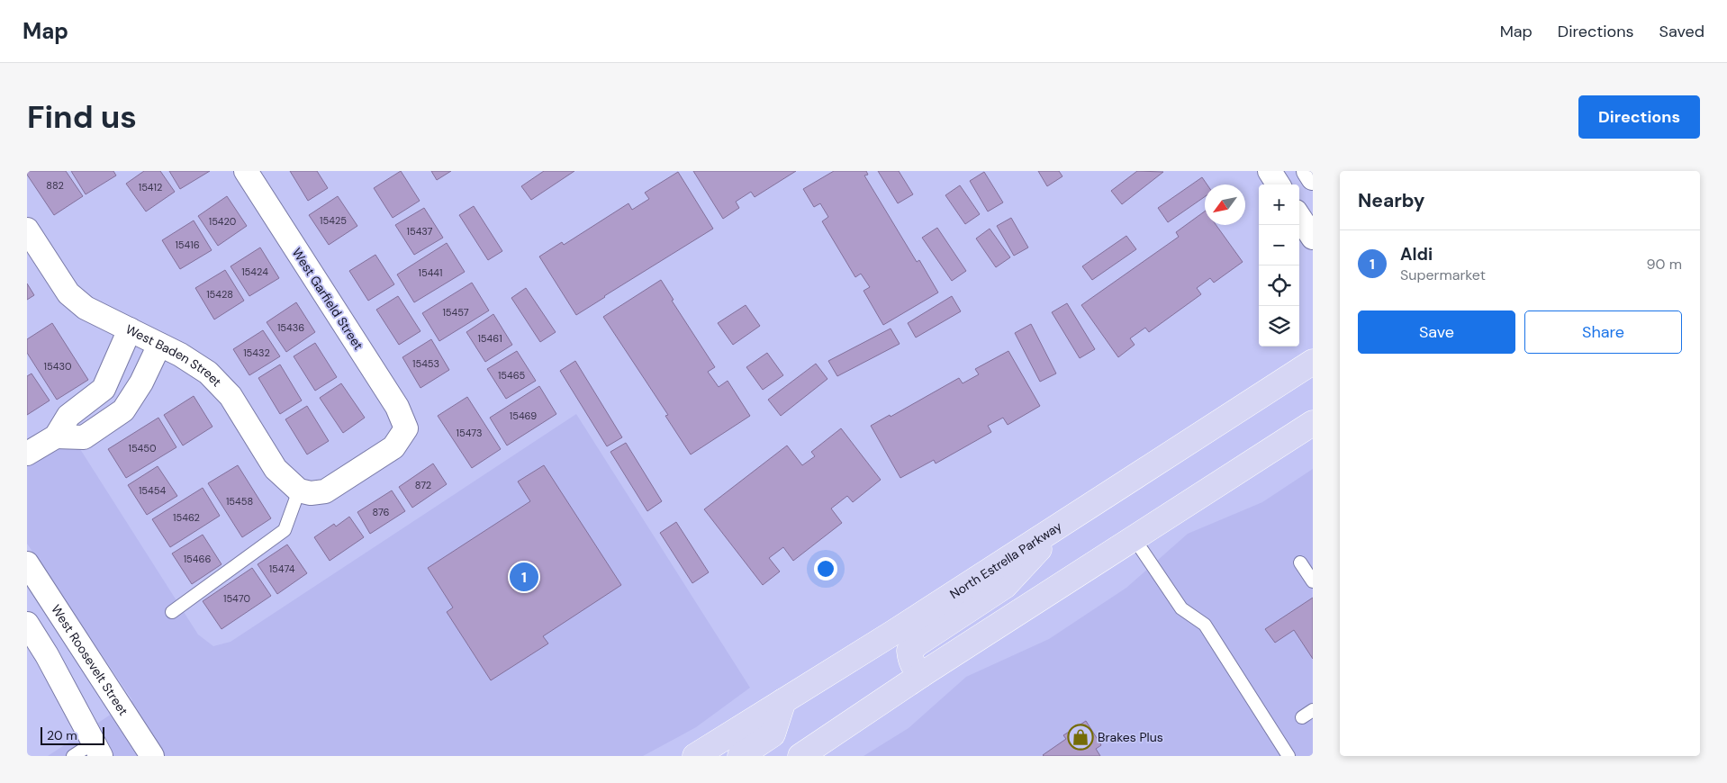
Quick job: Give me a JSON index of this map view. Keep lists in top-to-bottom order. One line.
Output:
{"streets":{"main road":["North Estrella Parkway"],"street":["West Garfield Street","West Baden Street","West Roosevelt Street"]},"crossings":[["West Garfield Street","West Baden Street"]],"places":{"shop":["Brakes Plus"]},"house_numbers":["882","15412","15425","15420","15437","15416","15424","15441","15428","15457","15436","15461","15432","15453","15430","15465","15469","15473","15450","872","15454","15458","876","15462","15466","15474","15470"],"scale_bar":"20 m","north":"bottom left","page":{"header":"Map","nav":["Map","Directions","Saved"],"buttons":["Directions",["Save","Share"]],"title":"Find us","heading":"Nearby","map_buttons":["+","−"],"list":[{"mark":"1","name":"Aldi","note":"Supermarket","value":"90 m"}],"pins":"1","scale":"20 m"}}
